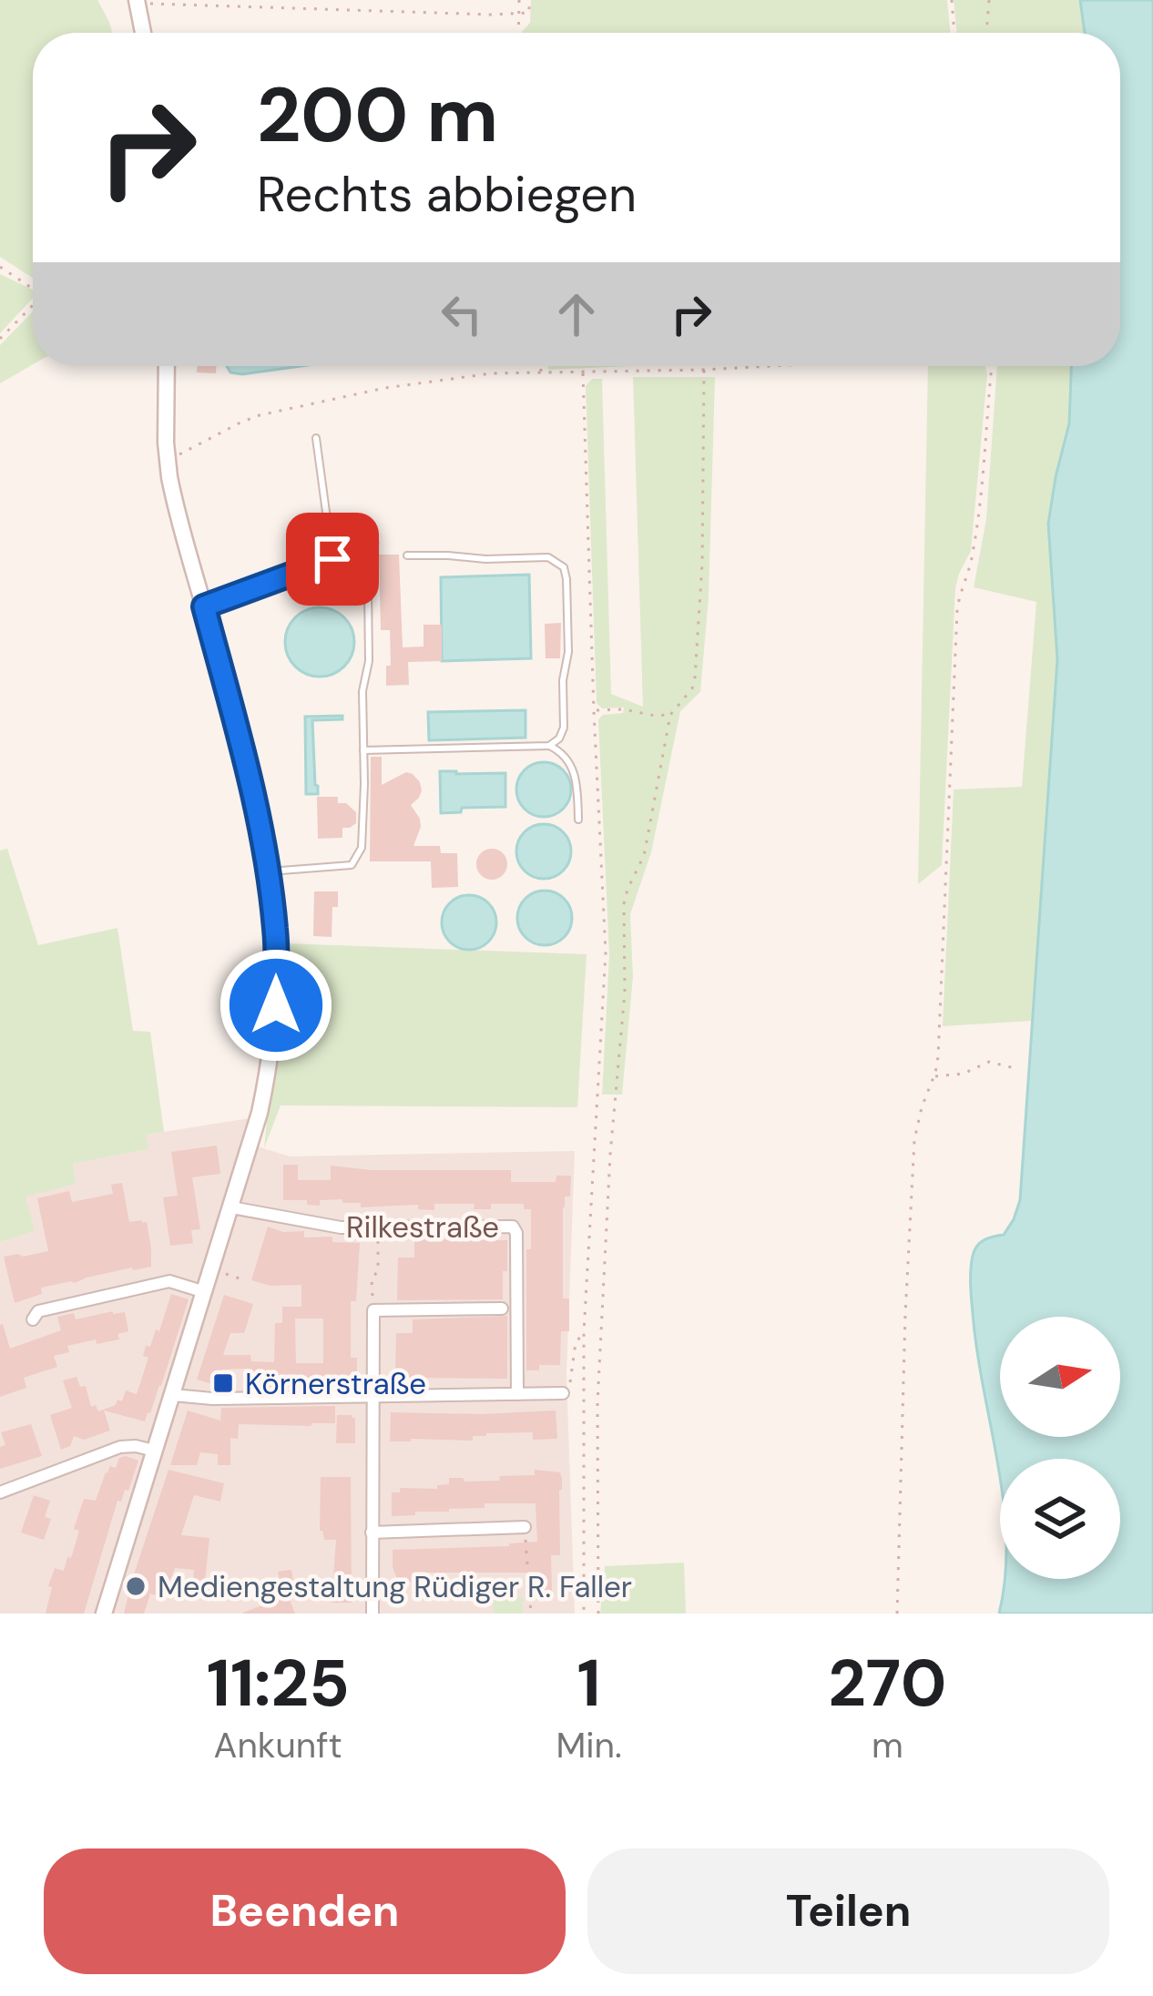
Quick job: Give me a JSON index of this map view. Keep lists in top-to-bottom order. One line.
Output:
{"streets":{"street":["Rilkestraße"]},"places":{"transit":["Körnerstraße"],"other":["Mediengestaltung Rüdiger R. Faller"]},"north":"right","page":{"turn":["200 m","Rechts abbiegen"],"eta":["11:25","Ankunft","1","Min.","270","m"],"buttons":["Beenden","Teilen"]}}
